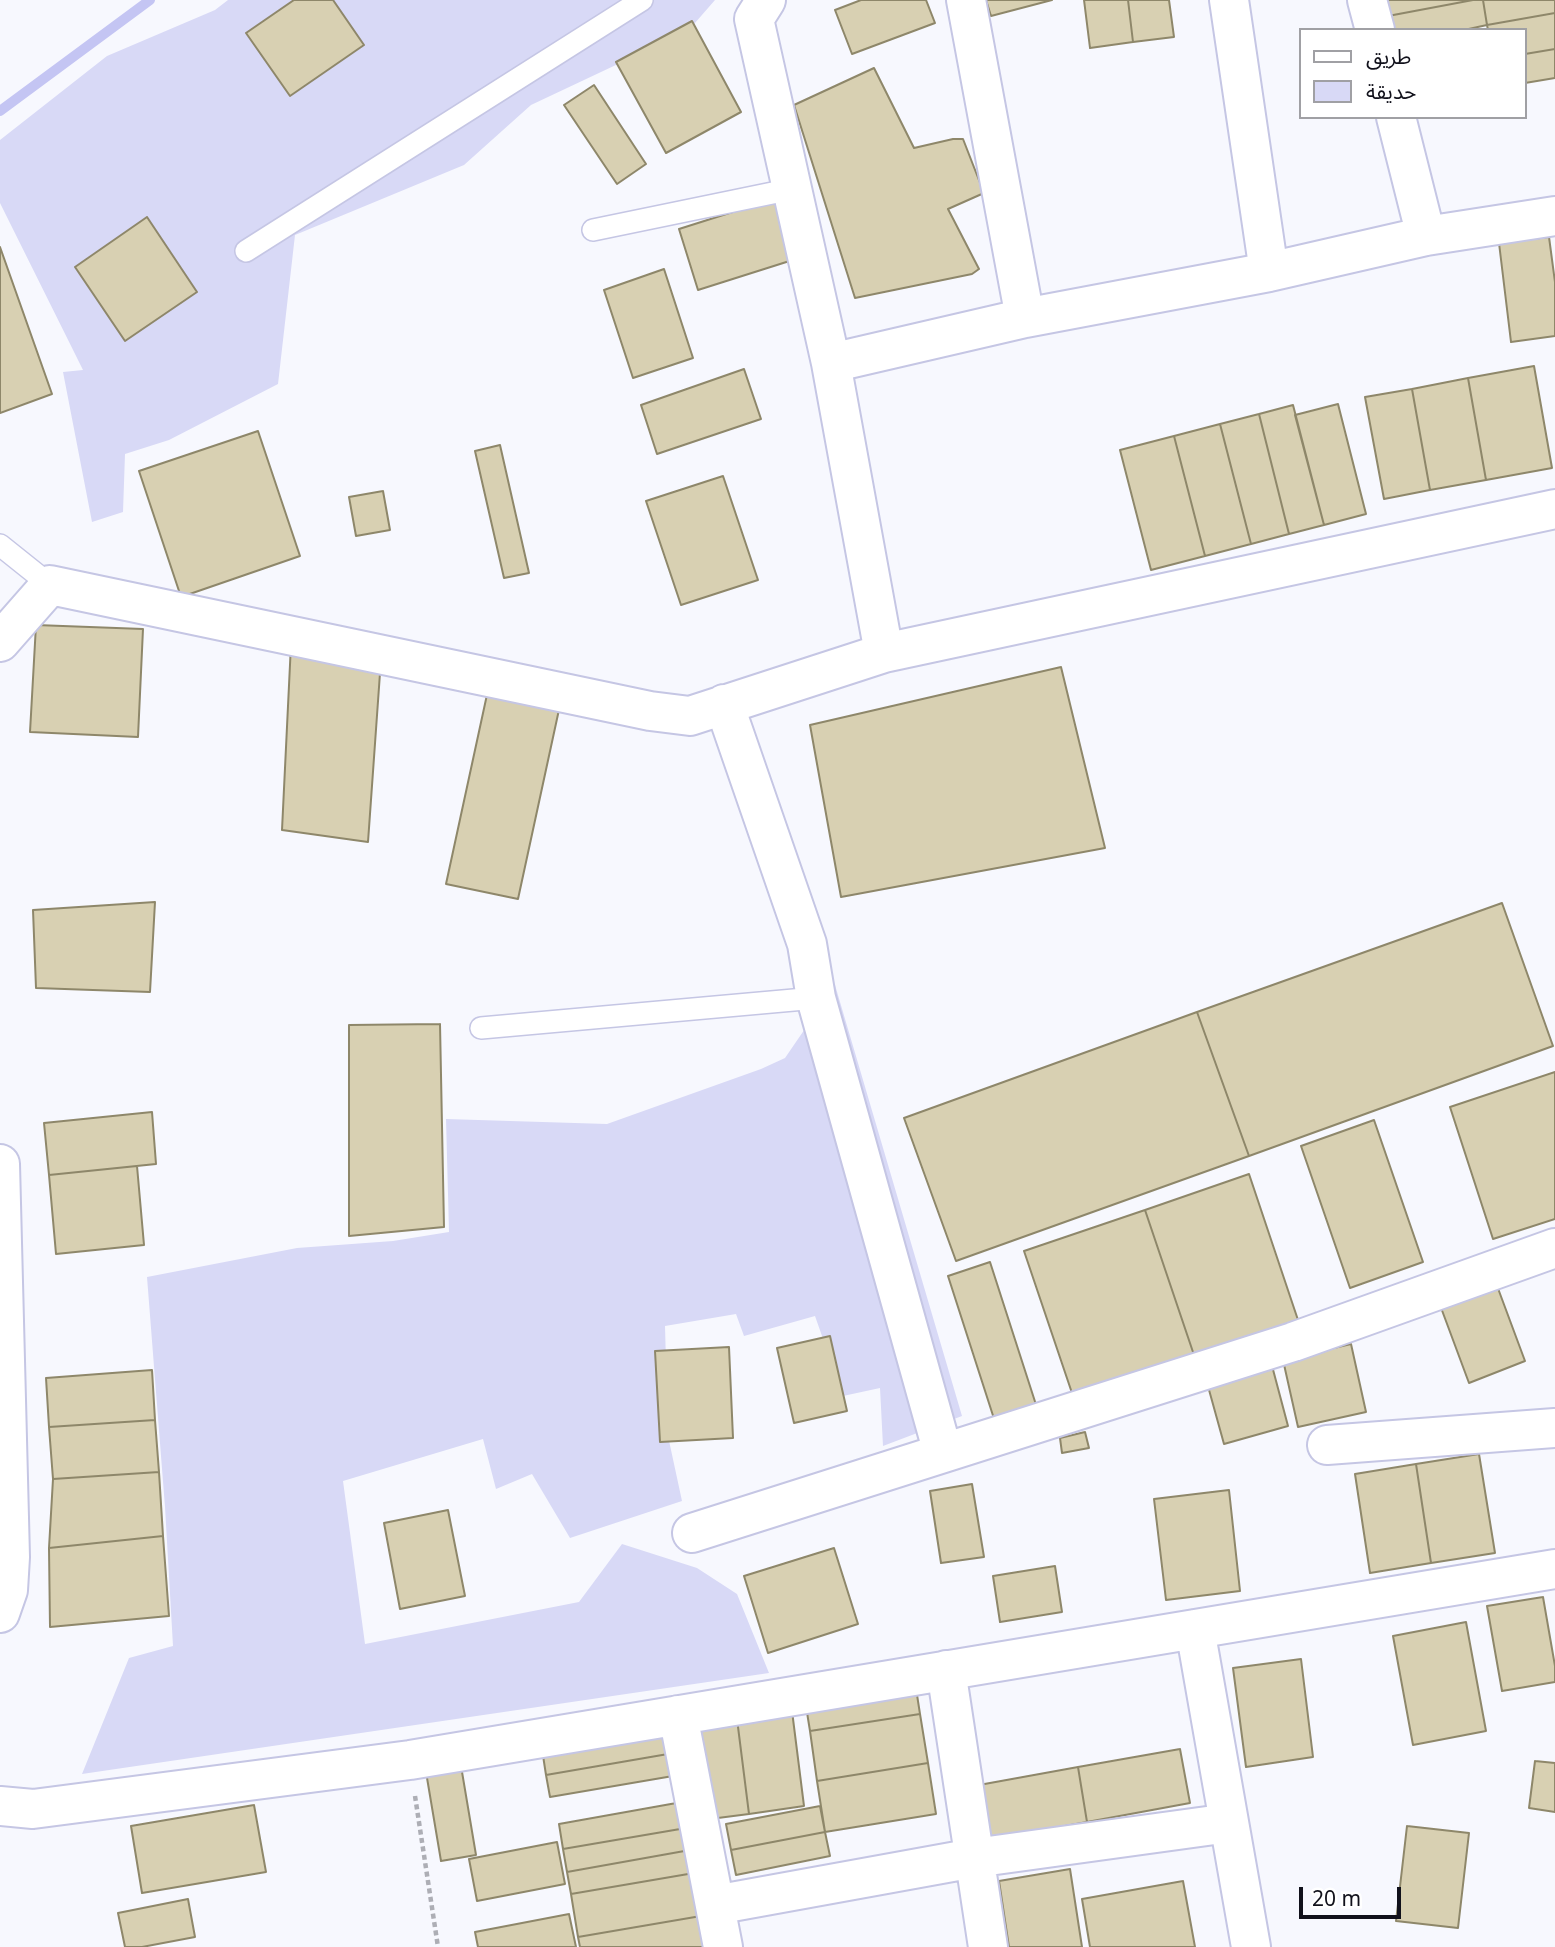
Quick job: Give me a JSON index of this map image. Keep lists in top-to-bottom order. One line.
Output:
{"legend":["طريق","حديقة"],"scale_bar":"20 m"}
